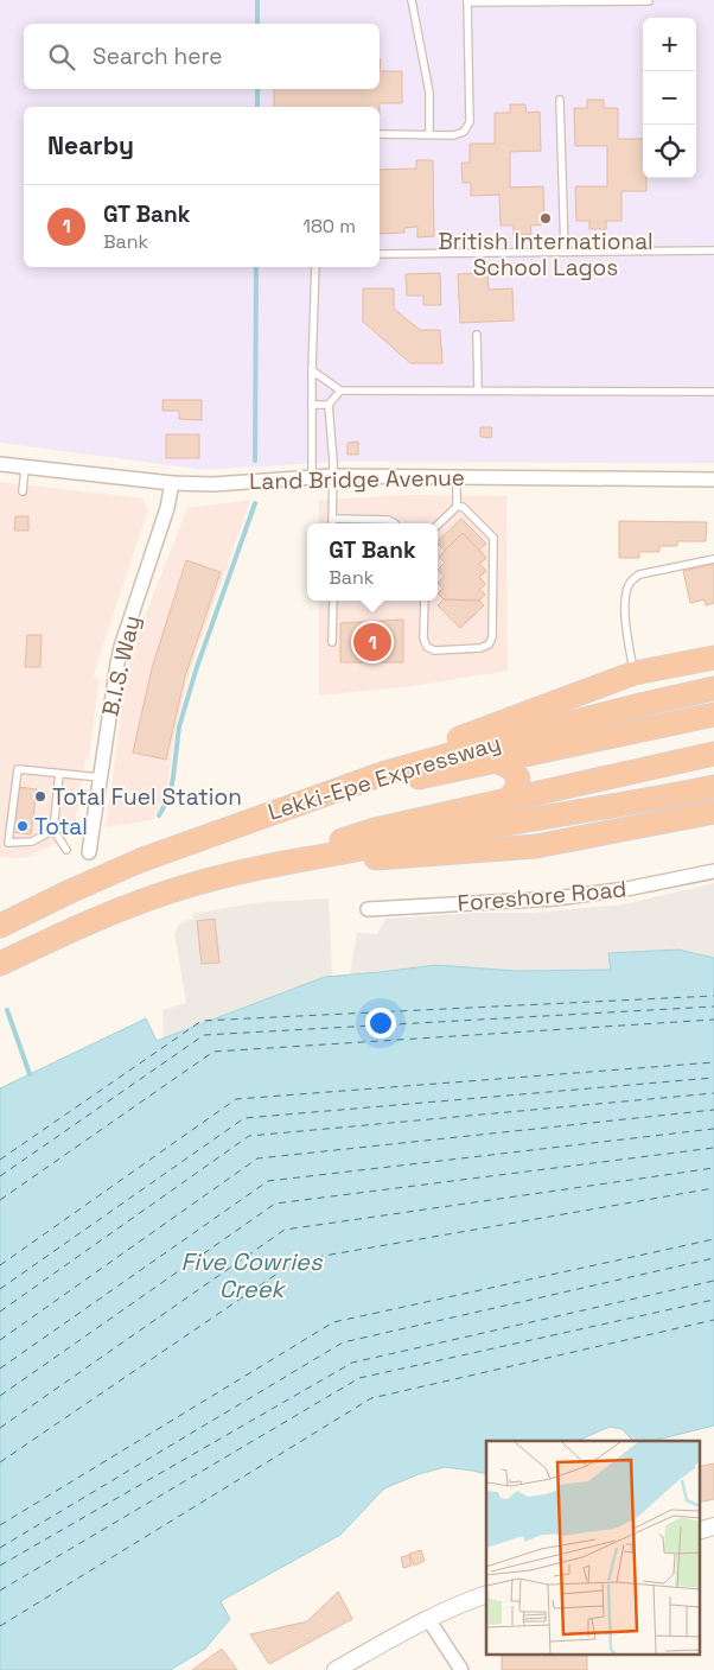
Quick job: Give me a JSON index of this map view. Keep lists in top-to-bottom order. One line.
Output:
{"streets":{"highway":["Lekki-Epe Expressway"],"street":["Land Bridge Avenue","B.I.S. Way","Foreshore Road"]},"crossings":[["Land Bridge Avenue","B.I.S. Way"]],"water":["Five Cowries Creek"],"places":["British International School Lagos","Total Fuel Station","Total"],"page":{"map_buttons":["+","−"],"search":"Search here","heading":"Nearby","list":[{"mark":"1","name":"GT Bank","note":"Bank","value":"180 m"}],"popup":["GT Bank","Bank"],"pins":"1"}}
